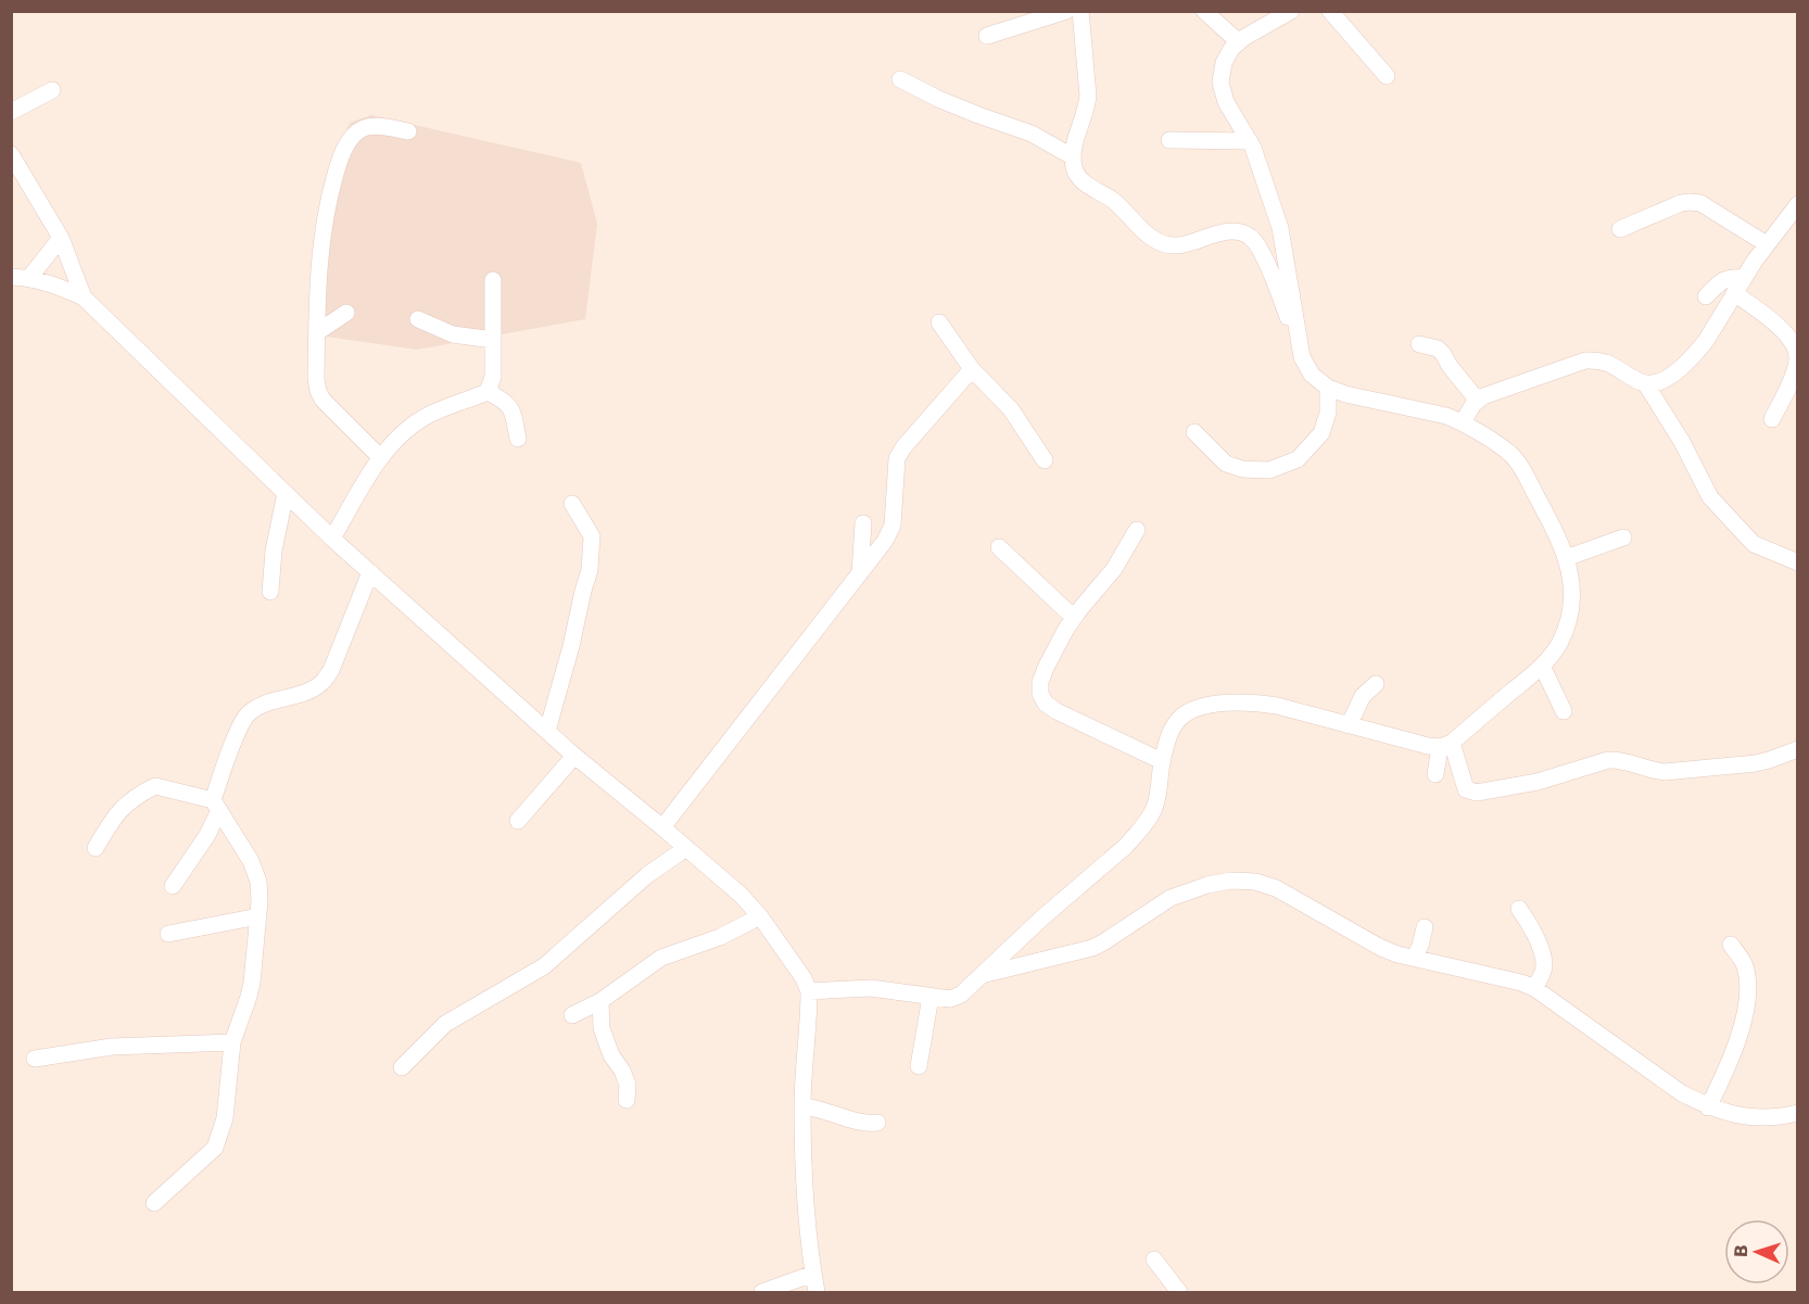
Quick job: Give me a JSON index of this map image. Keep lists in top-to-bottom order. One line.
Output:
{"north":"left"}
